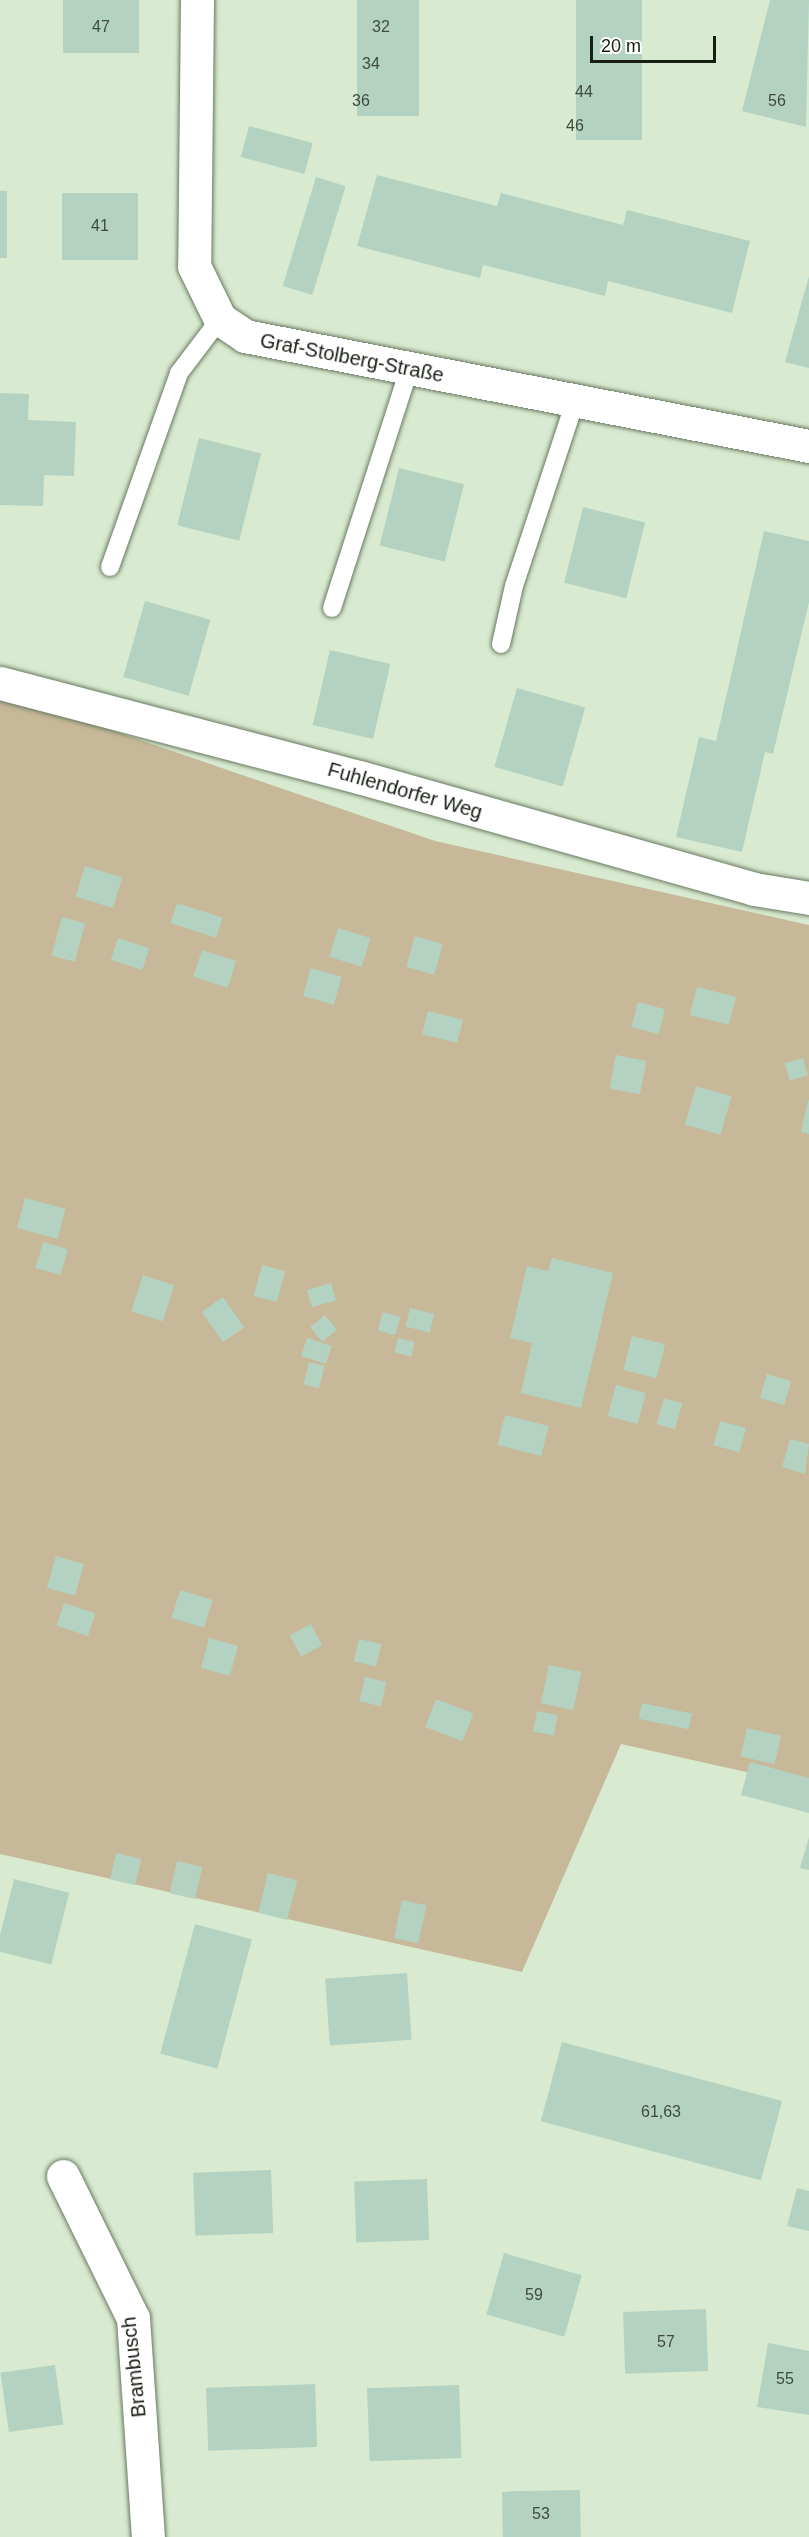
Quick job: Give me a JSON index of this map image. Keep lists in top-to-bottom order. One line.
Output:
{"streets":{"street":["Graf-Stolberg-Straße","Fuhlendorfer Weg","Brambusch"]},"house_numbers":["47","32","34","44","36","56","46","41","61,63","59","57","55","53"],"scale_bar":"20 m"}
